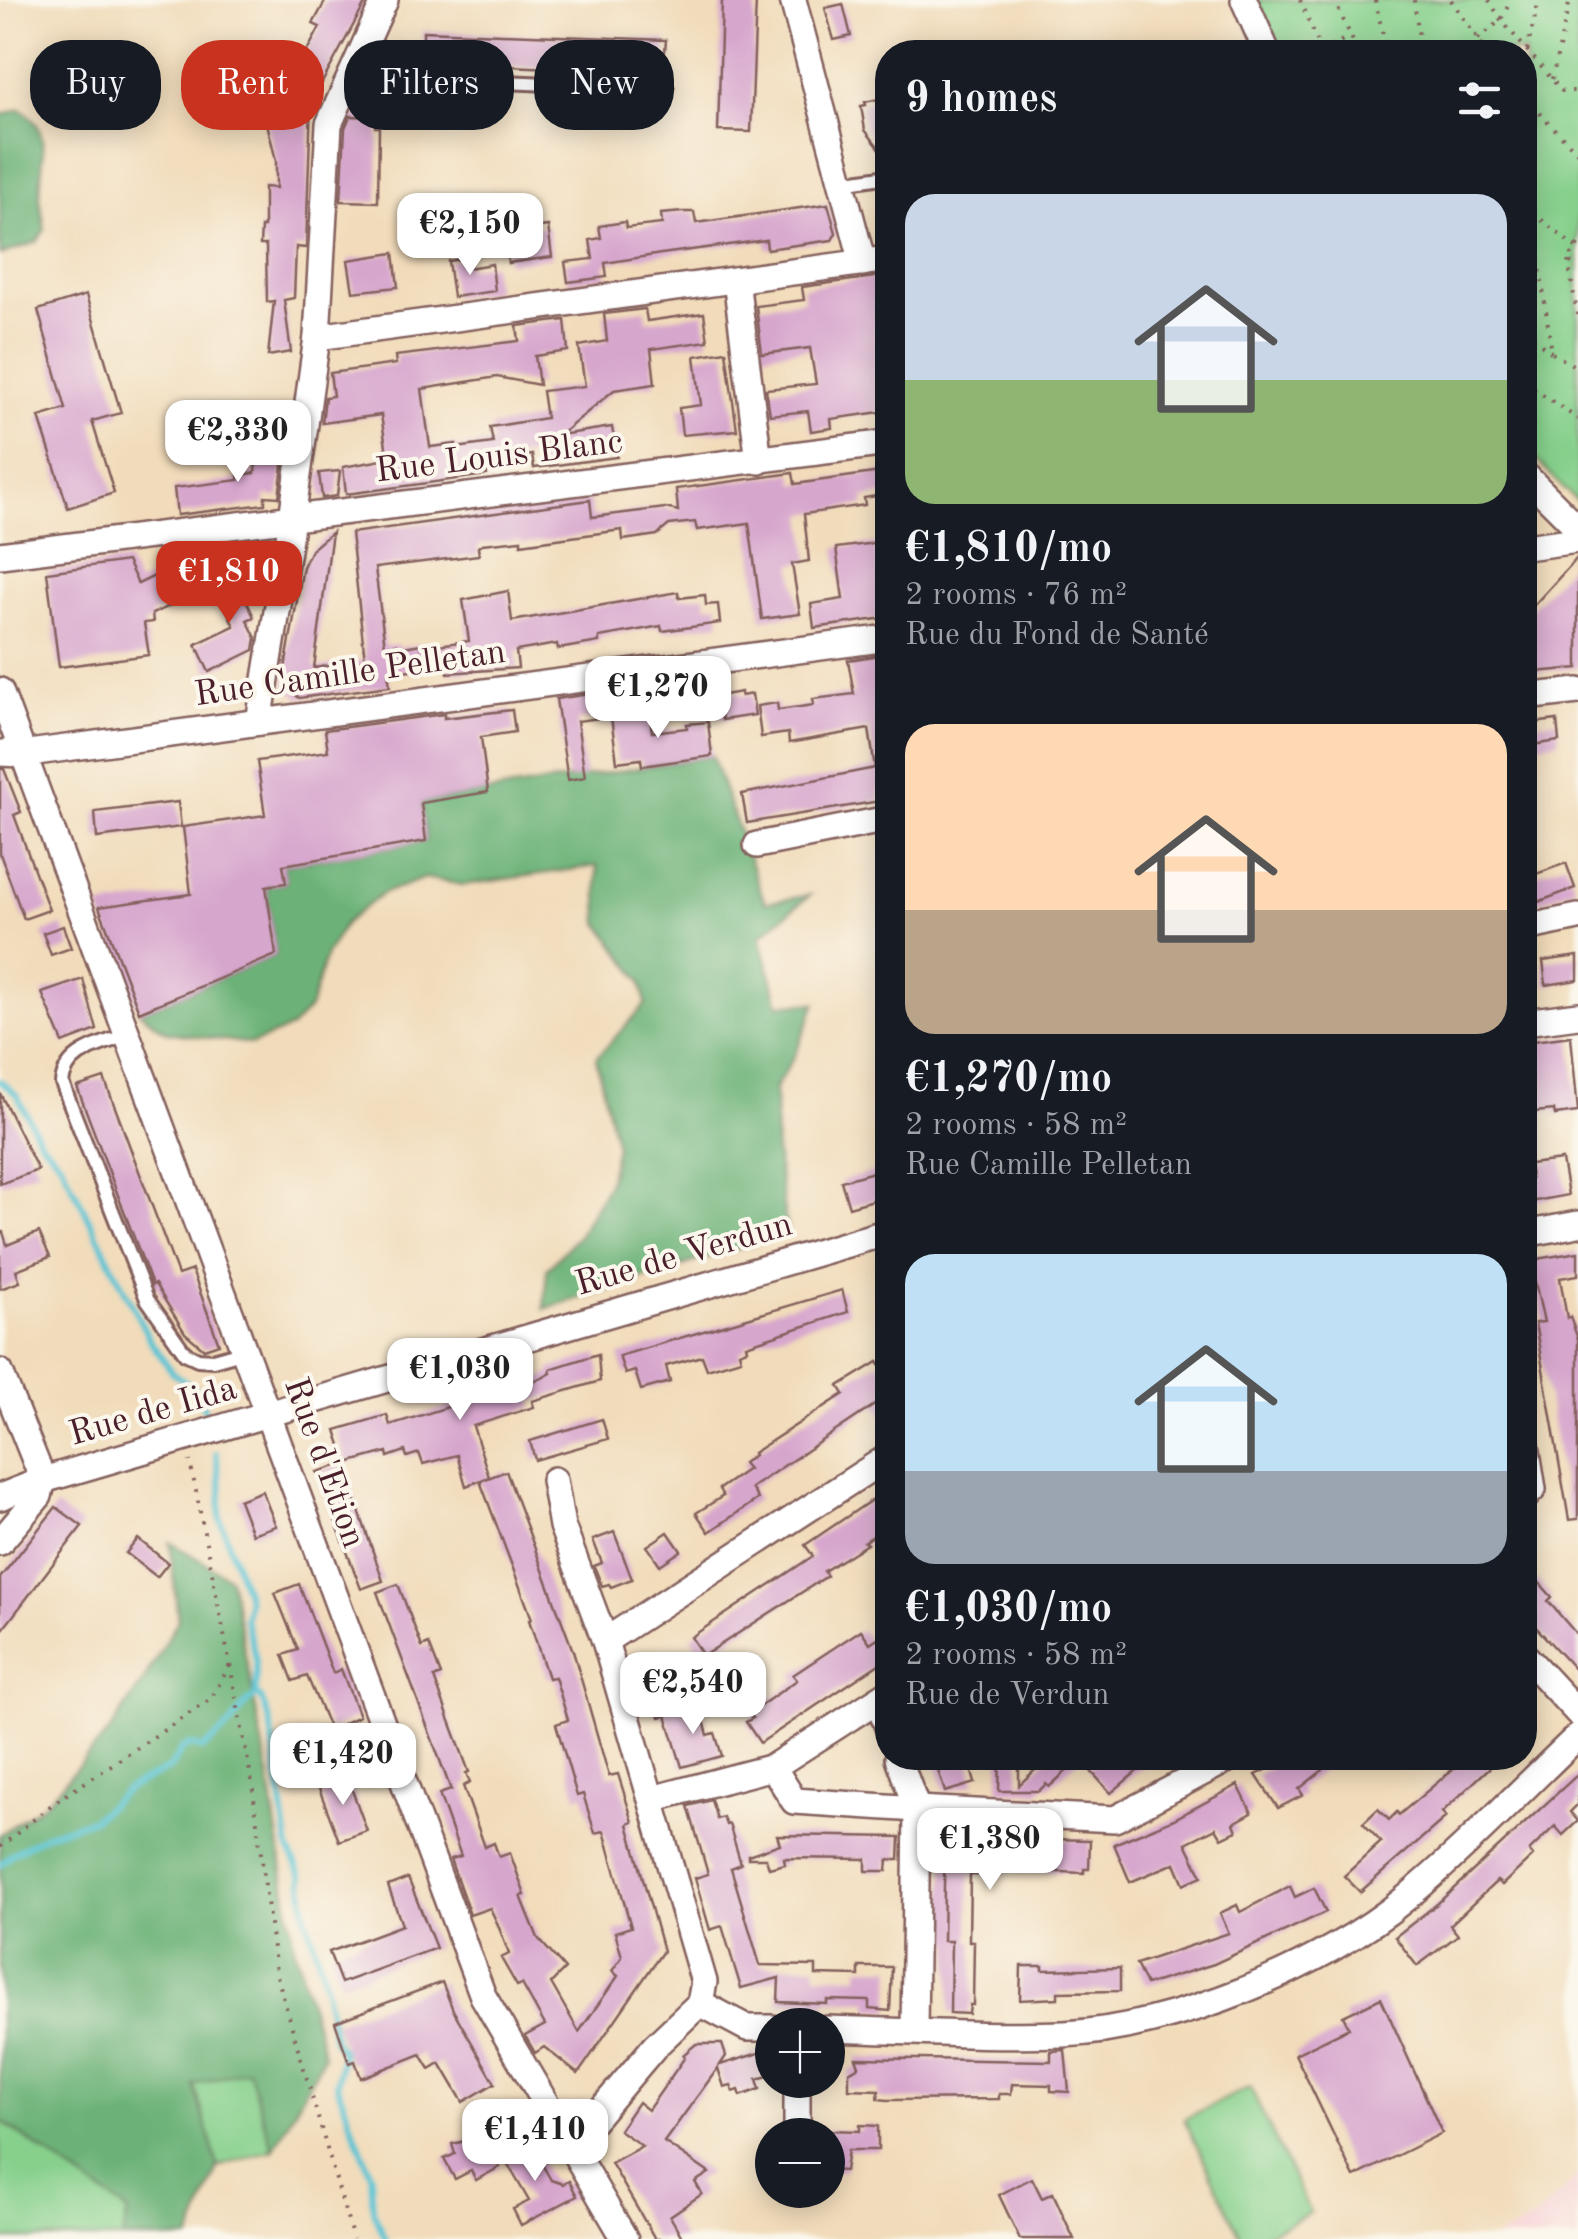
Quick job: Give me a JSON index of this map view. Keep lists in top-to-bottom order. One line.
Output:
{"streets":{"street":["Rue Louis Blanc","Rue Camille Pelletan","Rue de Verdun","Rue de Iida","Rue d'Etion"]},"crossings":[["Rue Camille Pelletan","Rue d'Etion"],["Rue de Verdun","Rue de Iida"],["Rue de Verdun","Rue d'Etion"],["Rue de Iida","Rue d'Etion"]],"page":{"chip":["Buy","Rent","Filters","New"],"heading":"9 homes","list":[{"name":"€1,810/mo","note":"2 rooms · 76 m² · Rue du Fond de Santé"},{"name":"€1,270/mo","note":"2 rooms · 58 m² · Rue Camille Pelletan"},{"name":"€1,030/mo","note":"2 rooms · 58 m² · Rue de Verdun"}],"price":["€2,150","€2,330","€1,810","€1,270","€1,030","€2,540","€1,420","€1,380","€1,410"],"map_buttons":["+","−"]}}
